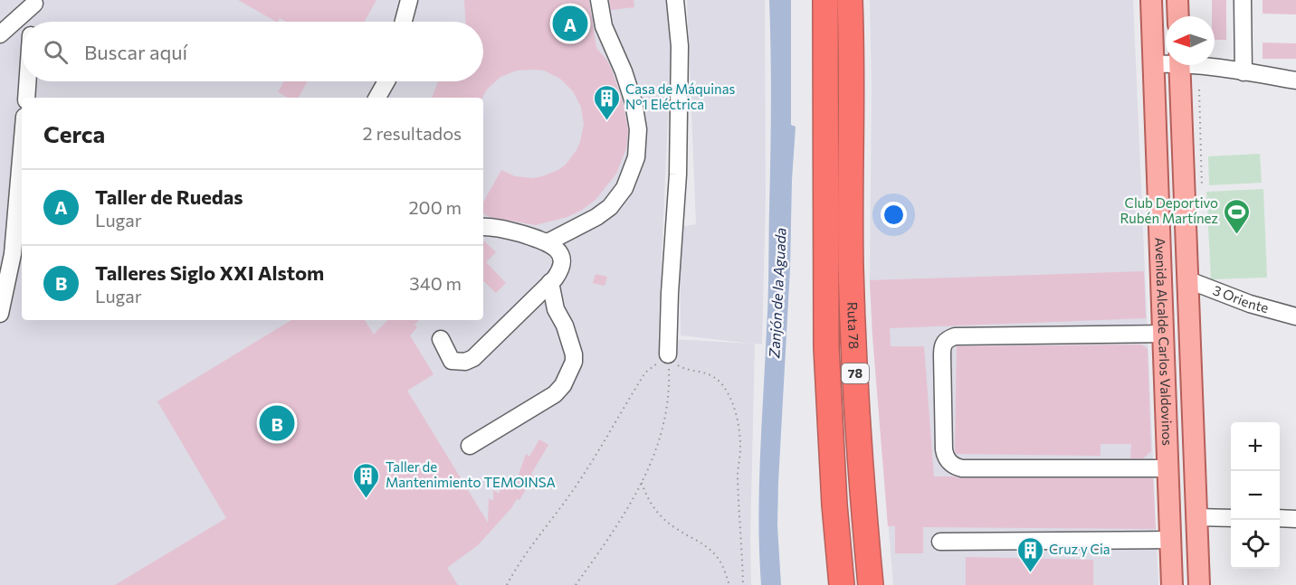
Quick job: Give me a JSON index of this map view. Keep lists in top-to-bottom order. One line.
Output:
{"streets":{"highway":["Ruta 78","78"],"main road":["Avenida Alcalde Carlos Valdovinos"],"street":["3 Oriente"]},"crossings":[["3 Oriente","Avenida Alcalde Carlos Valdovinos"]],"water":["Zanjón de la Aguada"],"places":{"building":["Casa de Máquinas N°1 Eléctrica","Taller de Mantenimiento TEMOINSA","Cruz y Cia"],"sports":["Club Deportivo Rubén Martínez"]},"north":"left","page":{"pins":["A","B"],"search":"Buscar aquí","heading":["Cerca","2 resultados"],"list":[{"mark":"A","name":"Taller de Ruedas","note":"Lugar","value":"200 m"},{"mark":"B","name":"Talleres Siglo XXI Alstom","note":"Lugar","value":"340 m"}],"map_buttons":["+","−"]}}
